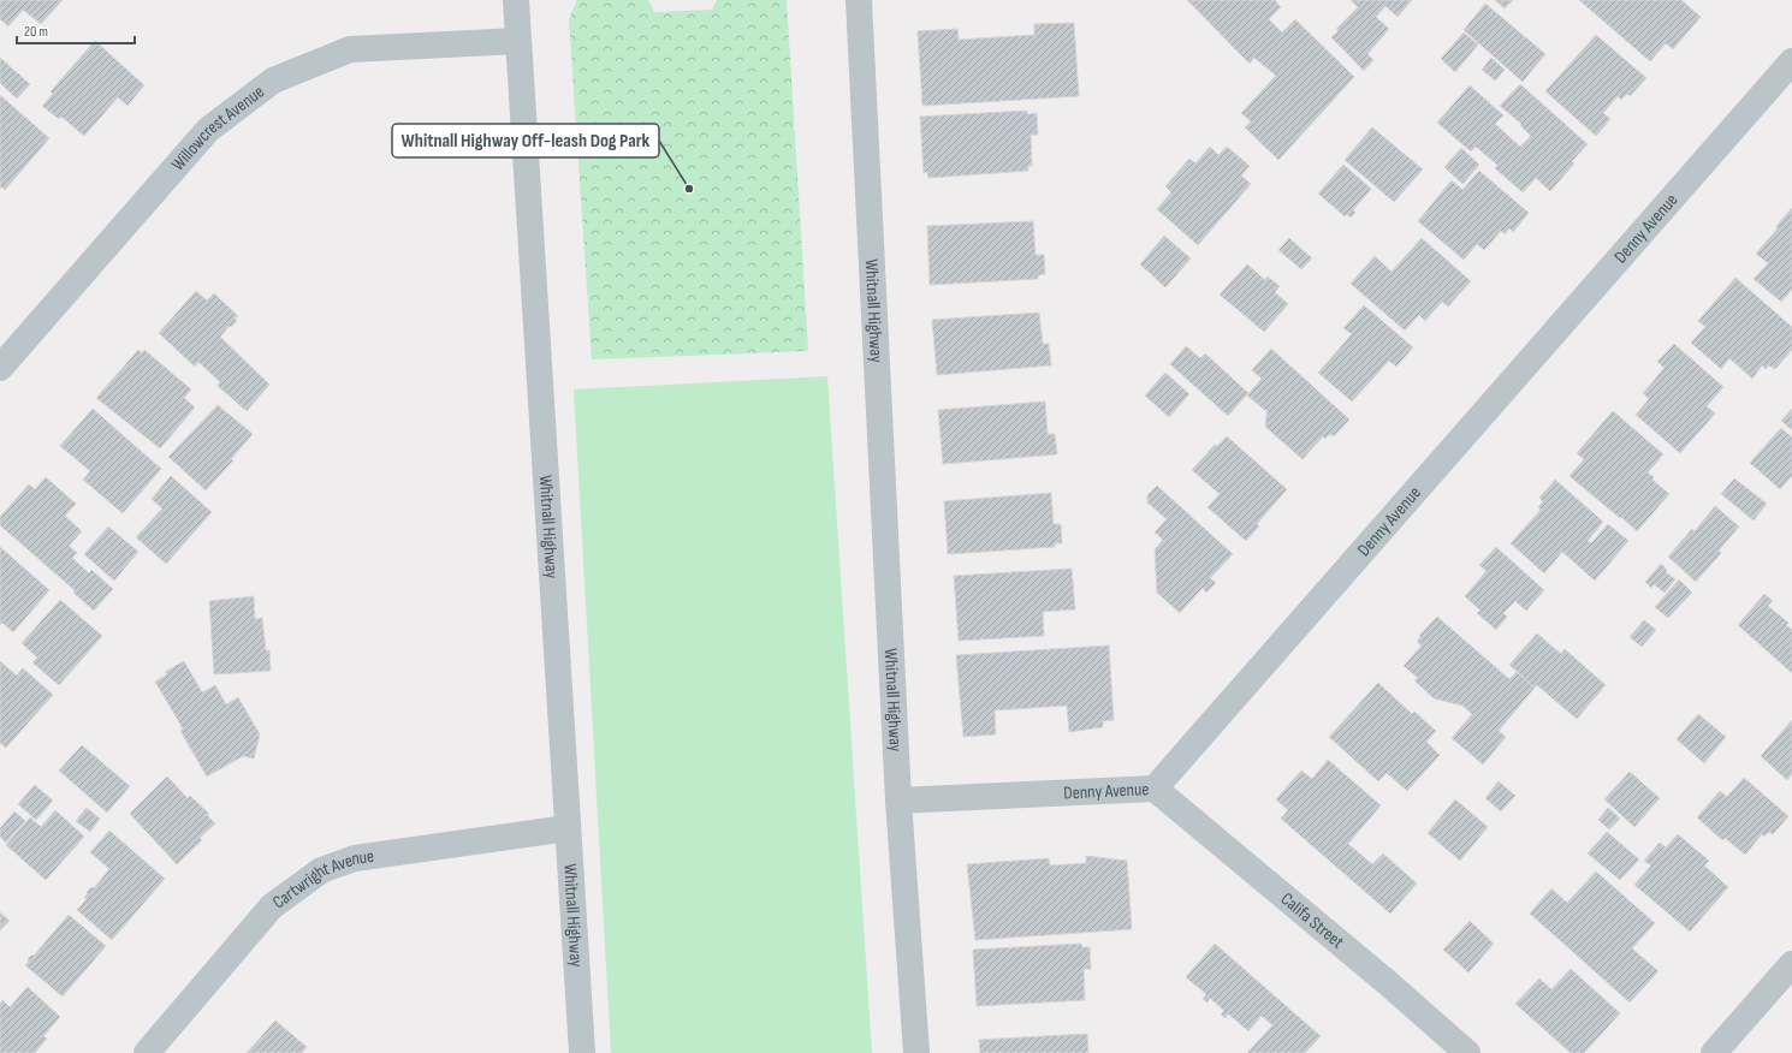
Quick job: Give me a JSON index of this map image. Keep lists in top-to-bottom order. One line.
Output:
{"streets":{"street":["Willowcrest Avenue","Denny Avenue","Whitnall Highway","Cartwright Avenue","Califa Street"]},"crossings":[["Willowcrest Avenue","Whitnall Highway"],["Denny Avenue","Whitnall Highway"],["Denny Avenue","Califa Street"],["Whitnall Highway","Cartwright Avenue"]],"places":["Whitnall Highway Off-leash Dog Park"],"scale_bar":"20 m"}
